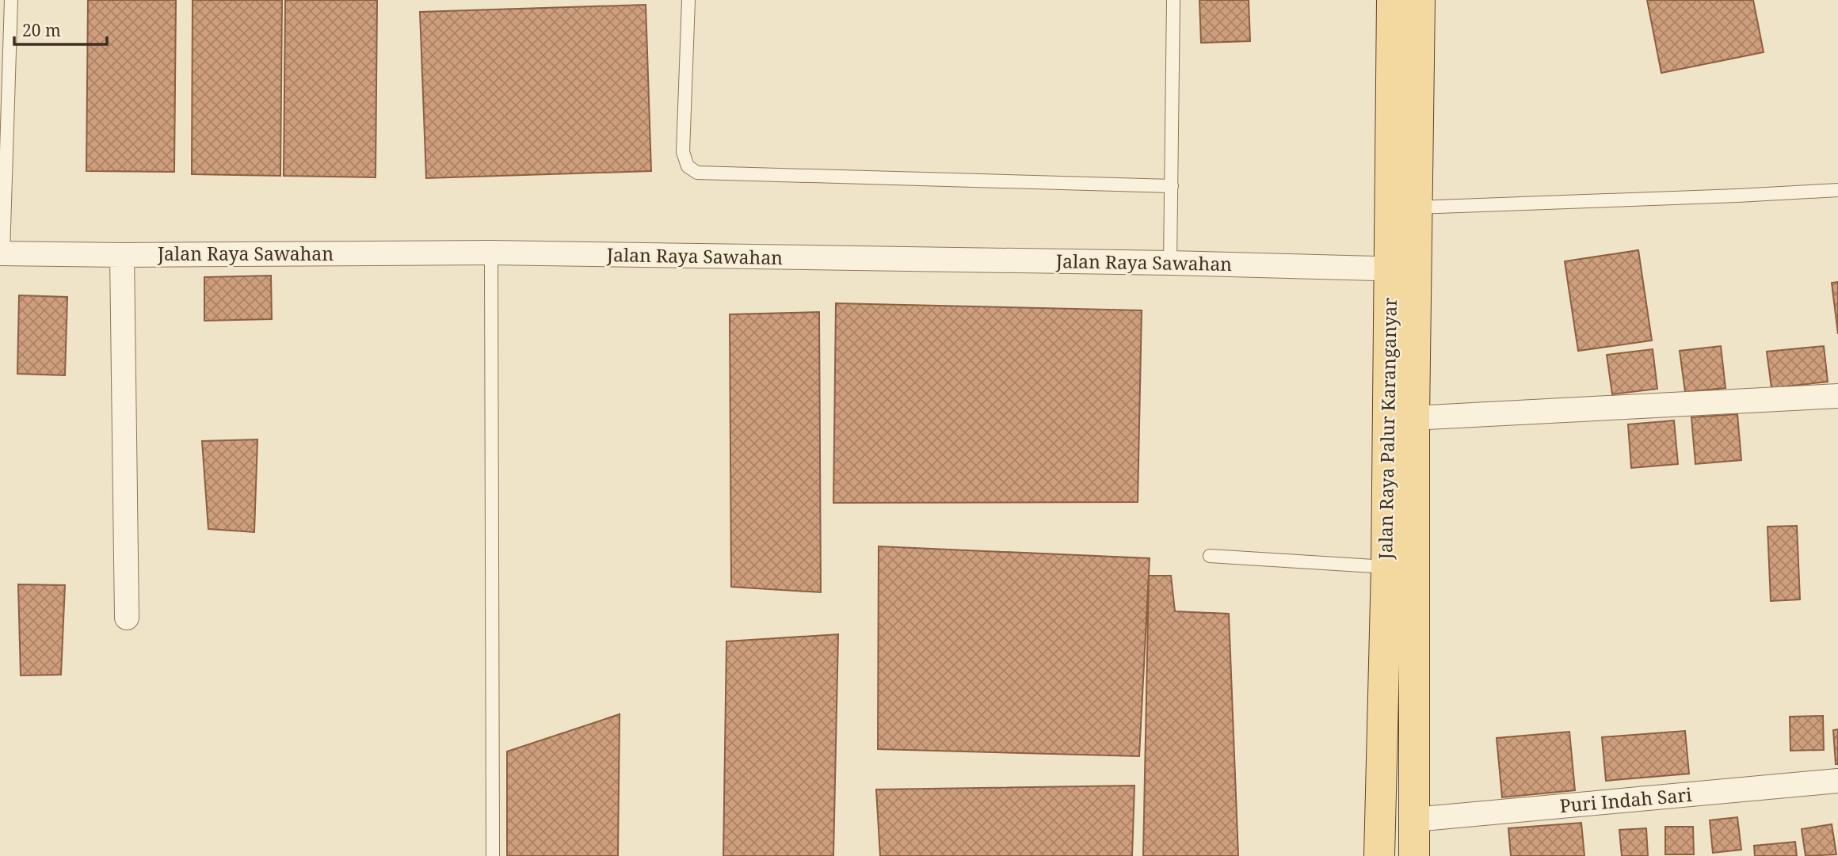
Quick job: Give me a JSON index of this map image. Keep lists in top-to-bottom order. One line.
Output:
{"streets":{"main road":["Jalan Raya Palur Karanganyar"],"street":["Jalan Raya Sawahan","Puri Indah Sari"]},"crossings":[["Jalan Raya Sawahan","Jalan Raya Palur Karanganyar"],["Jalan Raya Palur Karanganyar","Puri Indah Sari"]],"scale_bar":"20 m"}
